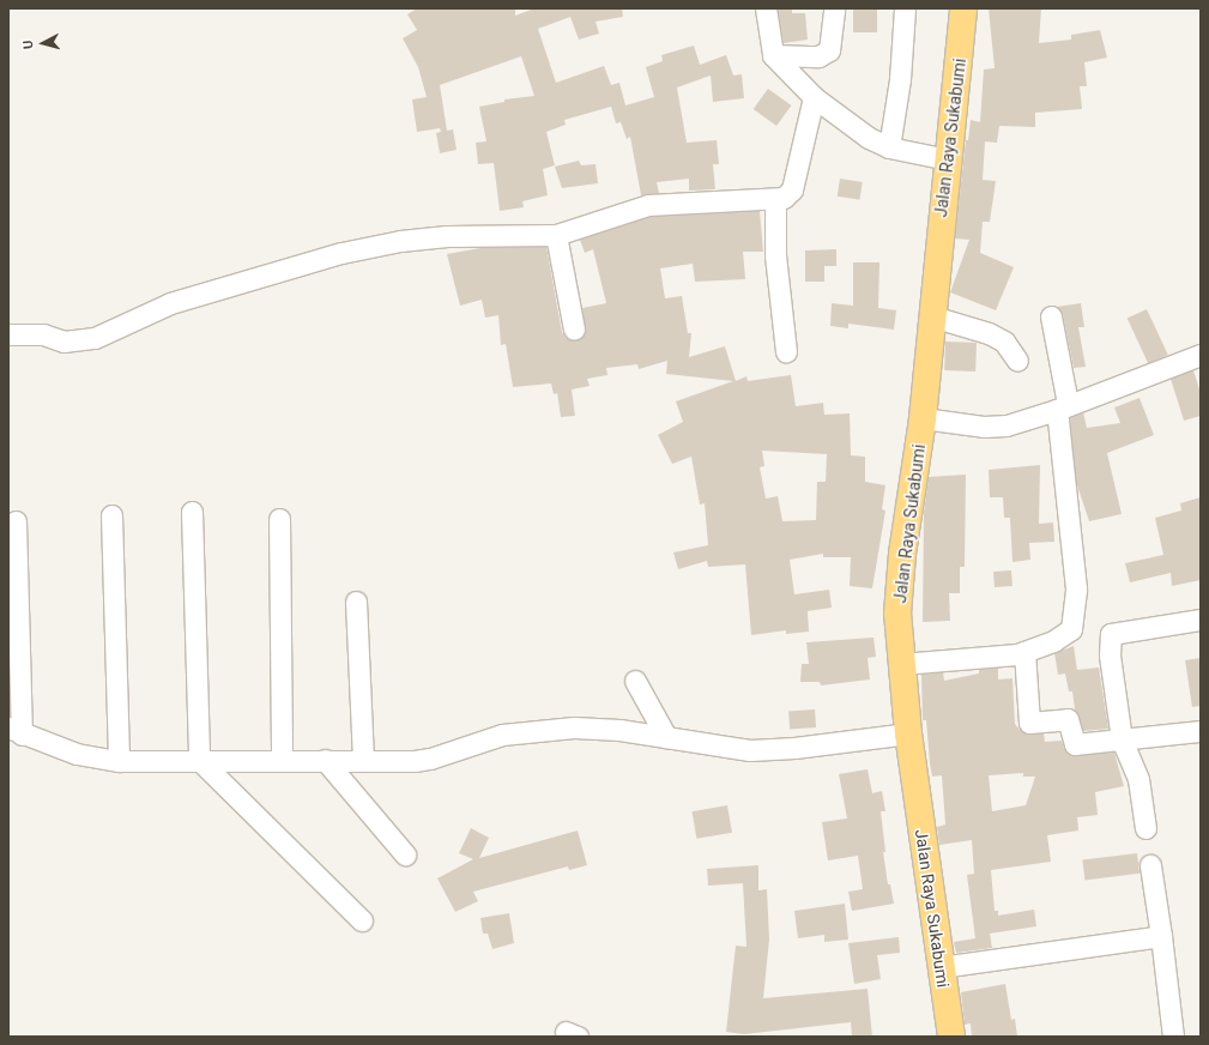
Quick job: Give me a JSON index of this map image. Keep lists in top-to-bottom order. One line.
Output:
{"streets":{"highway":["Jalan Raya Sukabumi"]},"north":"left"}
